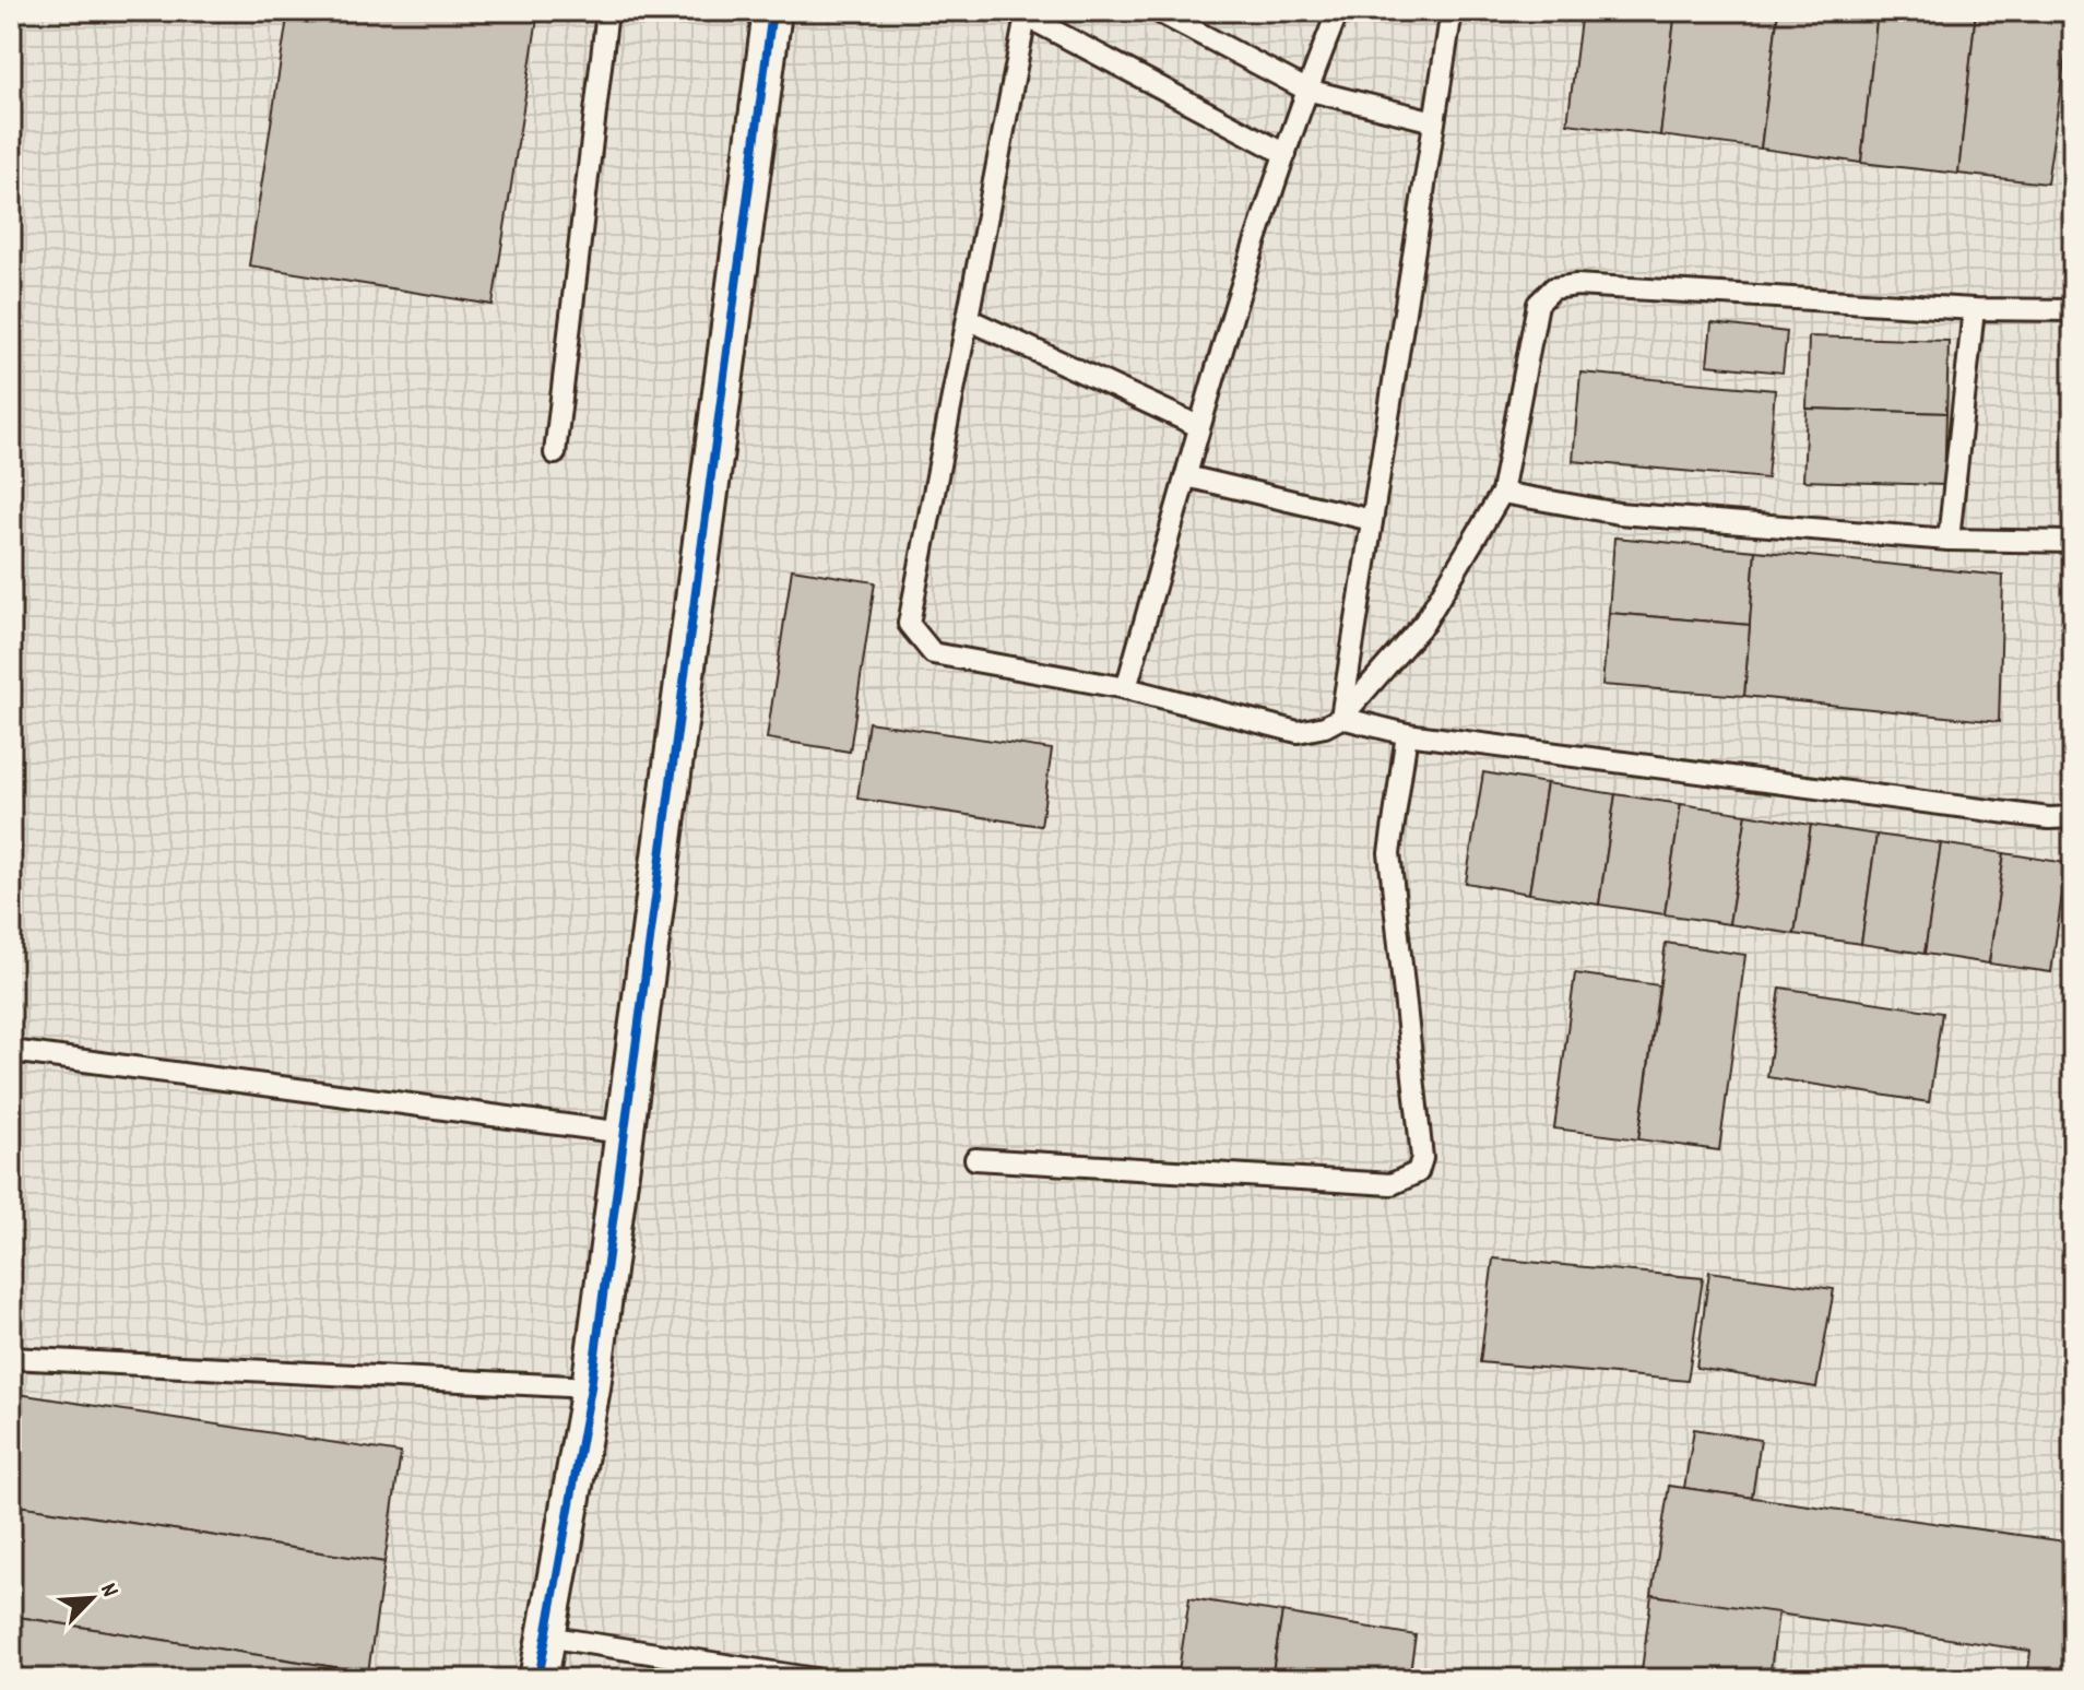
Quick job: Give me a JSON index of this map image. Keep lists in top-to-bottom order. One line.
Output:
{"north":"top right"}
